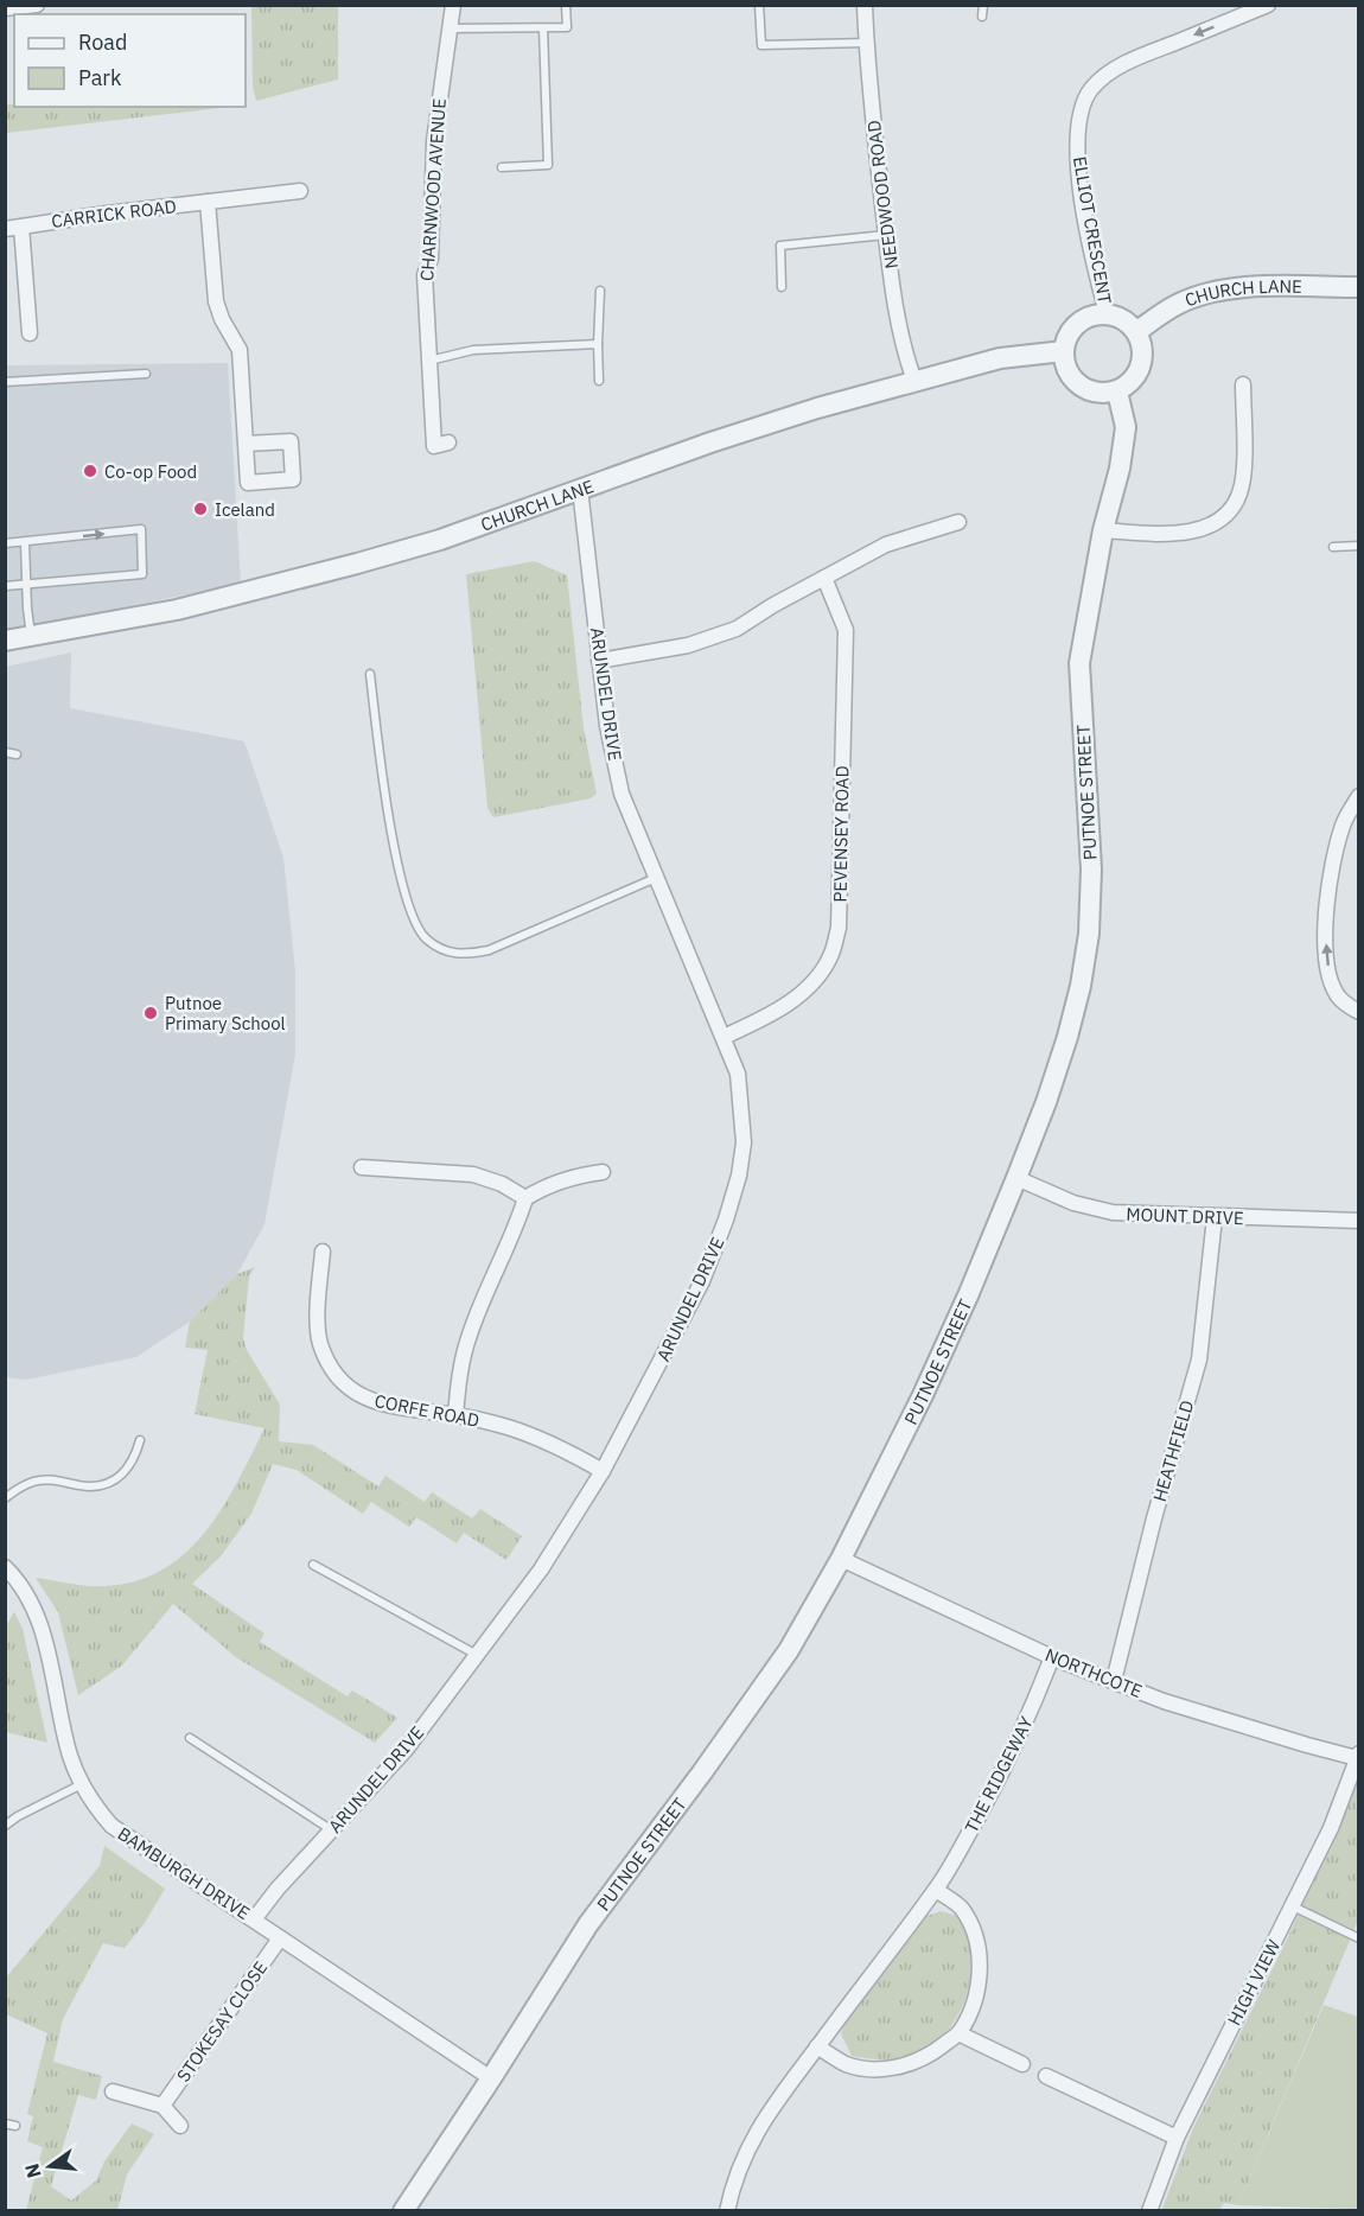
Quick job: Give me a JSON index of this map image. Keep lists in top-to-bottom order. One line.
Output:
{"streets":{"street":["CHARNWOOD AVENUE","NEEDWOOD ROAD","CARRICK ROAD","ELLIOT CRESCENT","CHURCH LANE","ARUNDEL DRIVE","PUTNOE STREET","PEVENSEY ROAD","MOUNT DRIVE","CORFE ROAD","HEATHFIELD","NORTHCOTE","THE RIDGEWAY","BAMBURGH DRIVE","HIGH VIEW","STOKESAY CLOSE"]},"crossings":[["NEEDWOOD ROAD","CHURCH LANE"],["ELLIOT CRESCENT","CHURCH LANE"],["ELLIOT CRESCENT","PUTNOE STREET"],["CHURCH LANE","ARUNDEL DRIVE"],["CHURCH LANE","PUTNOE STREET"],["ARUNDEL DRIVE","PEVENSEY ROAD"],["ARUNDEL DRIVE","CORFE ROAD"],["ARUNDEL DRIVE","BAMBURGH DRIVE"],["PUTNOE STREET","MOUNT DRIVE"],["PUTNOE STREET","NORTHCOTE"],["PUTNOE STREET","BAMBURGH DRIVE"],["MOUNT DRIVE","HEATHFIELD"],["HEATHFIELD","NORTHCOTE"],["NORTHCOTE","THE RIDGEWAY"],["NORTHCOTE","HIGH VIEW"],["BAMBURGH DRIVE","STOKESAY CLOSE"]],"one_way":["ELLIOT CRESCENT"],"places":["Co-op Food","Iceland","Putnoe Primary School"],"legend":["Road","Park"],"north":"left"}
